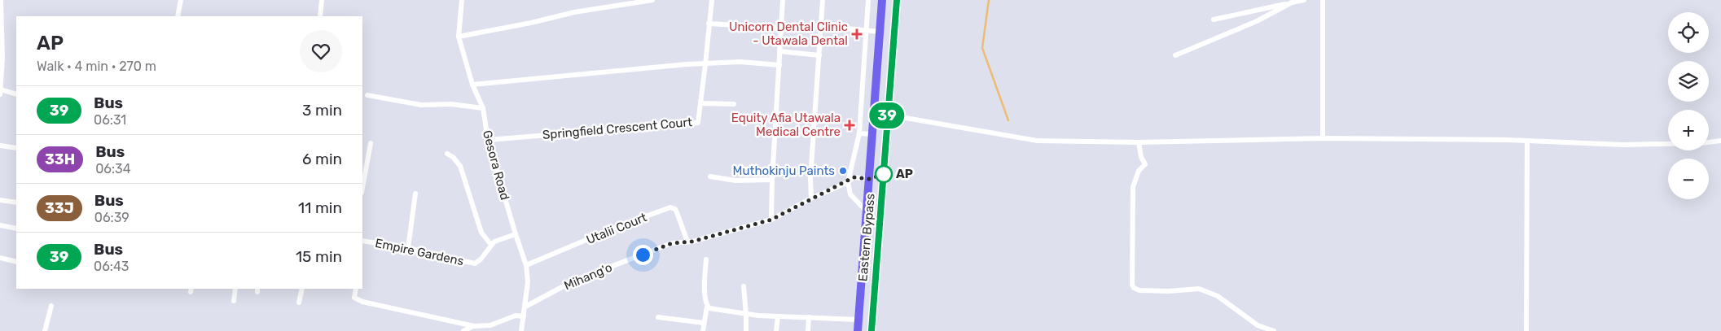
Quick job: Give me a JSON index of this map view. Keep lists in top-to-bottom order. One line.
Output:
{"streets":{"main road":["Eastern Bypass"],"street":["Springfield Crescent Court","Gesora Road","Utalii Court","Empire Gardens","Mihang'o"]},"crossings":[["Springfield Crescent Court","Gesora Road"],["Gesora Road","Utalii Court"],["Gesora Road","Mihang'o"],["Utalii Court","Mihang'o"],["Eastern Bypass","Mihang'o"]],"places":{"health":["Unicorn Dental Clinic - Utawala Dental","Equity Afia Utawala Medical Centre"],"other":["Muthokinju Paints","AP"]},"lines":["bus line 39"],"page":{"on_map":"39","map_buttons":["+","−"],"heading":["AP","Walk · 4 min · 270 m"],"list":[{"mark":"39","name":"Bus","note":"06:31","value":"3 min"},{"mark":"33H","name":"Bus","note":"06:34","value":"6 min"},{"mark":"33J","name":"Bus","note":"06:39","value":"11 min"},{"mark":"39","name":"Bus","note":"06:43","value":"15 min"}]}}
